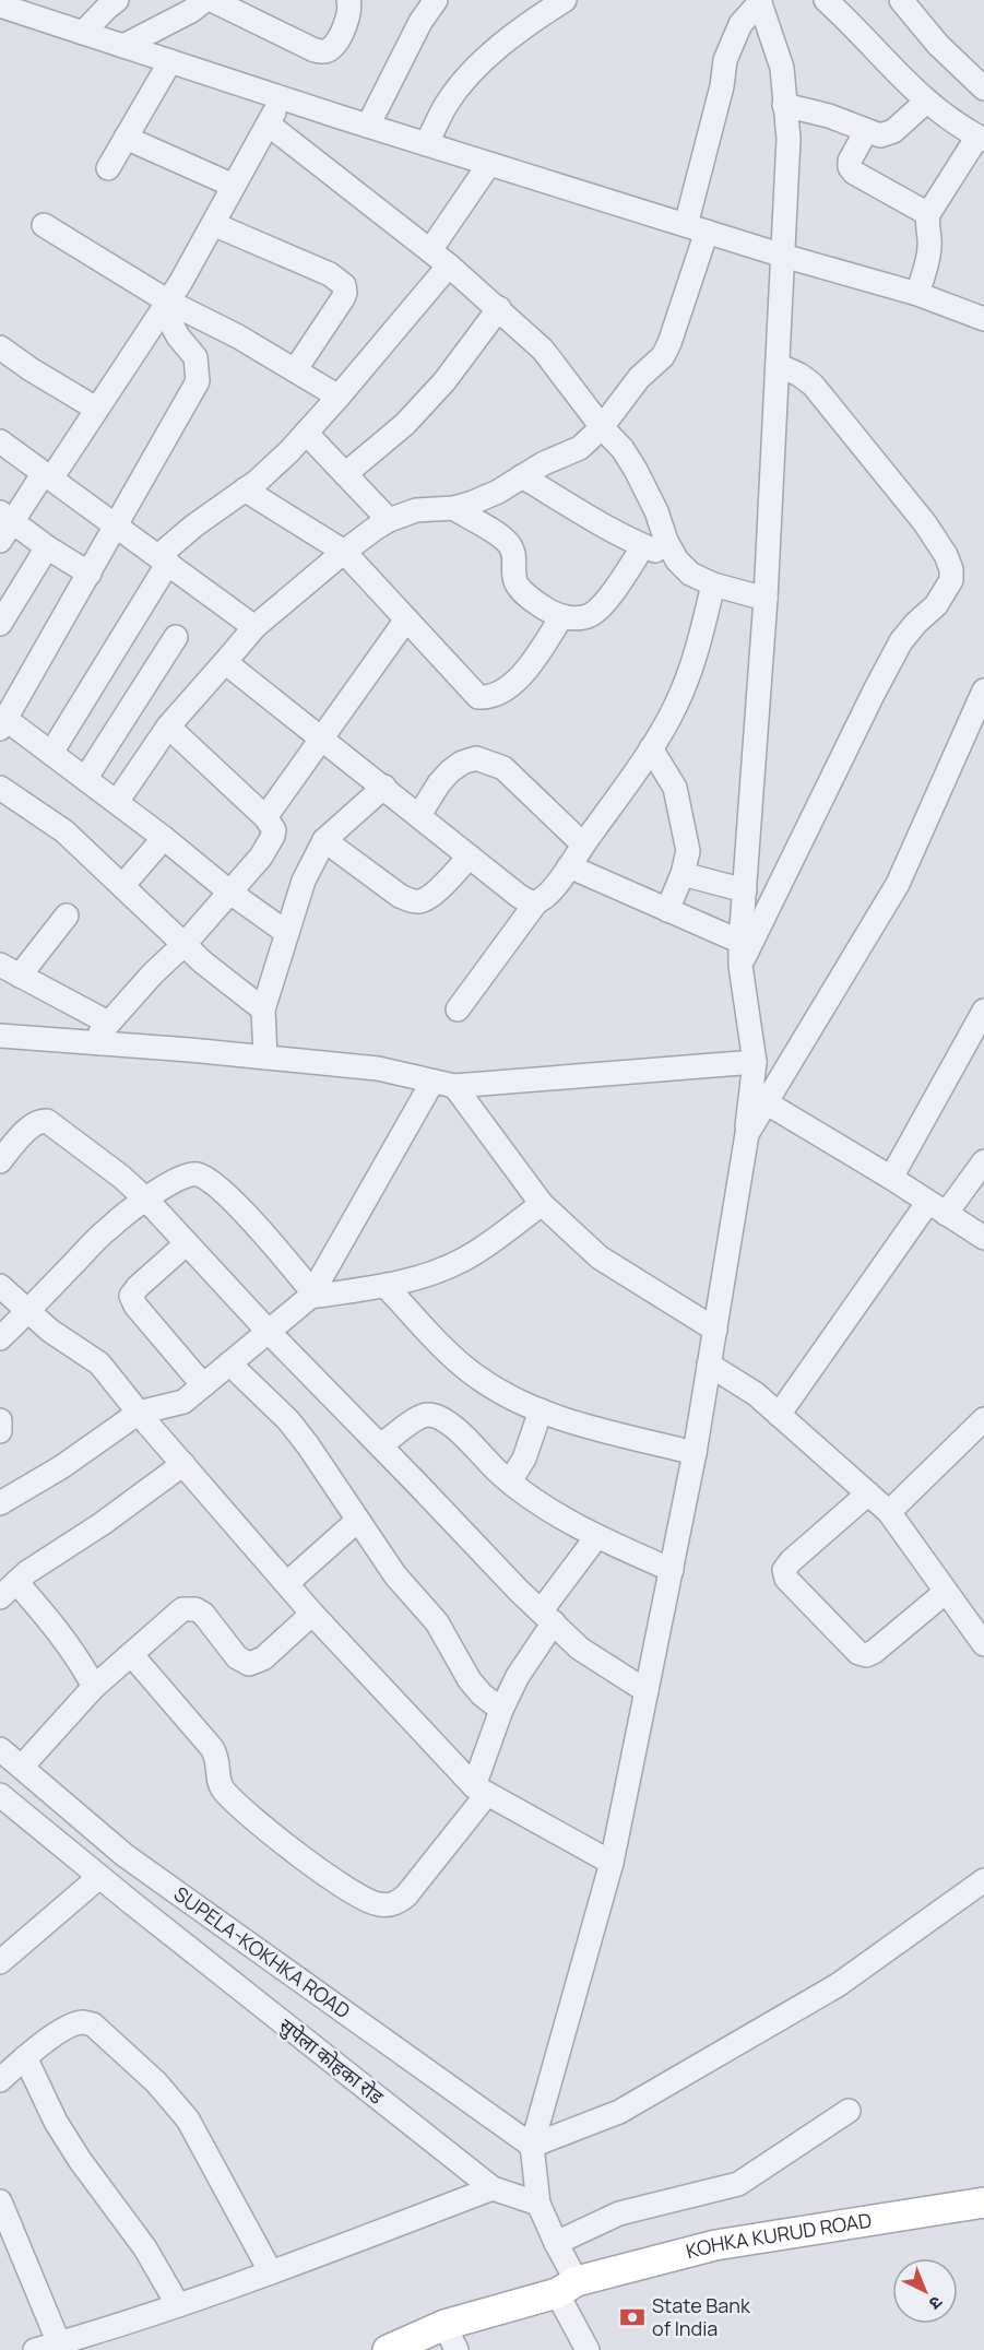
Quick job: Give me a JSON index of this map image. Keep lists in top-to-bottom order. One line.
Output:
{"streets":{"main road":["KOHKA KURUD ROAD"],"street":["SUPELA-KOKHKA ROAD","सुपेला कोहका रोड"]},"places":{"bank":["State Bank of India"]},"north":"bottom right"}
